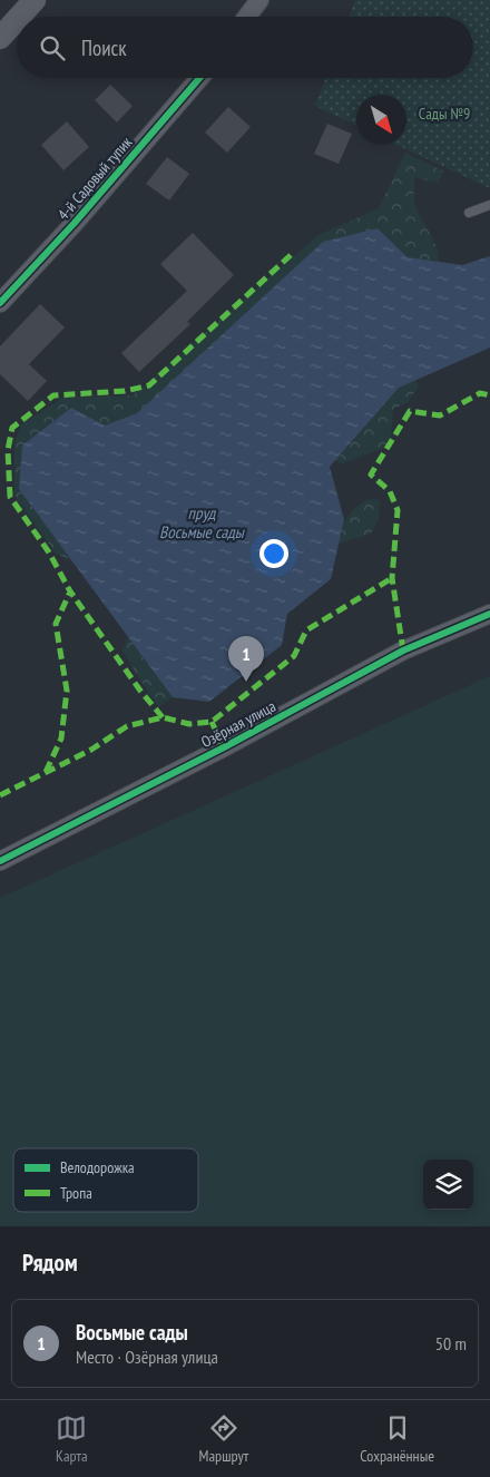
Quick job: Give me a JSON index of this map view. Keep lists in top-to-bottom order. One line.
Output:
{"streets":{"street":["4-й Садовый тупик","Озёрная улица"]},"water":["пруд Восьмые сады"],"parks":["Сады №9"],"legend":["Велодорожка","Тропа"],"north":"bottom right","page":{"search":"Поиск","pins":"1","heading":"Рядом","list":[{"mark":"1","name":"Восьмые сады","note":"Место · Озёрная улица","value":"50 m"}],"nav":["Карта","Маршрут","Сохранённые"]}}
